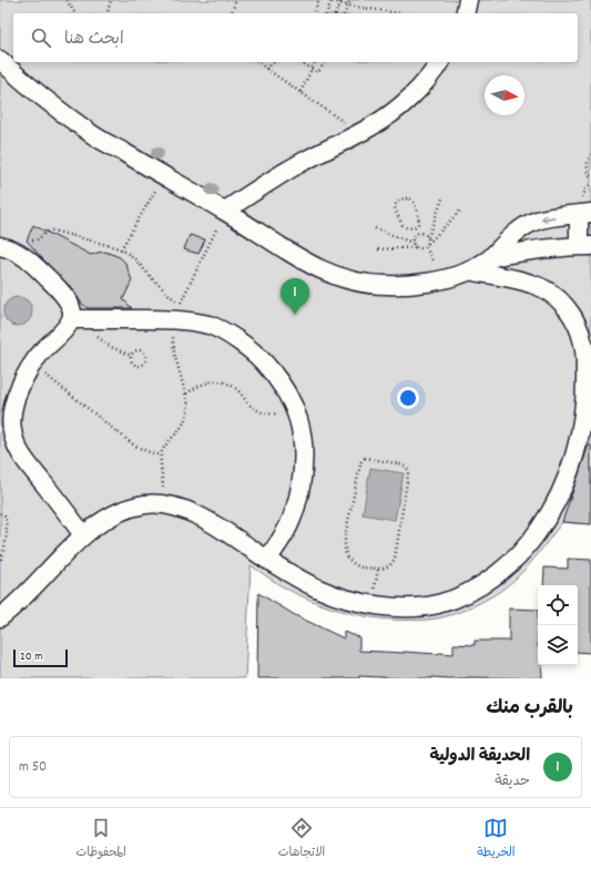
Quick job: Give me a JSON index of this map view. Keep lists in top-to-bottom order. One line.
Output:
{"scale_bar":"20 m","north":"right","page":{"search":"ابحث هنا","pins":"1","scale":"20 m","heading":"بالقرب منك","list":[{"mark":"1","name":"الحديقة الدولية","note":"حديقة","value":"50 m"}],"nav":["الخريطة","الاتجاهات","المحفوظات"]}}
